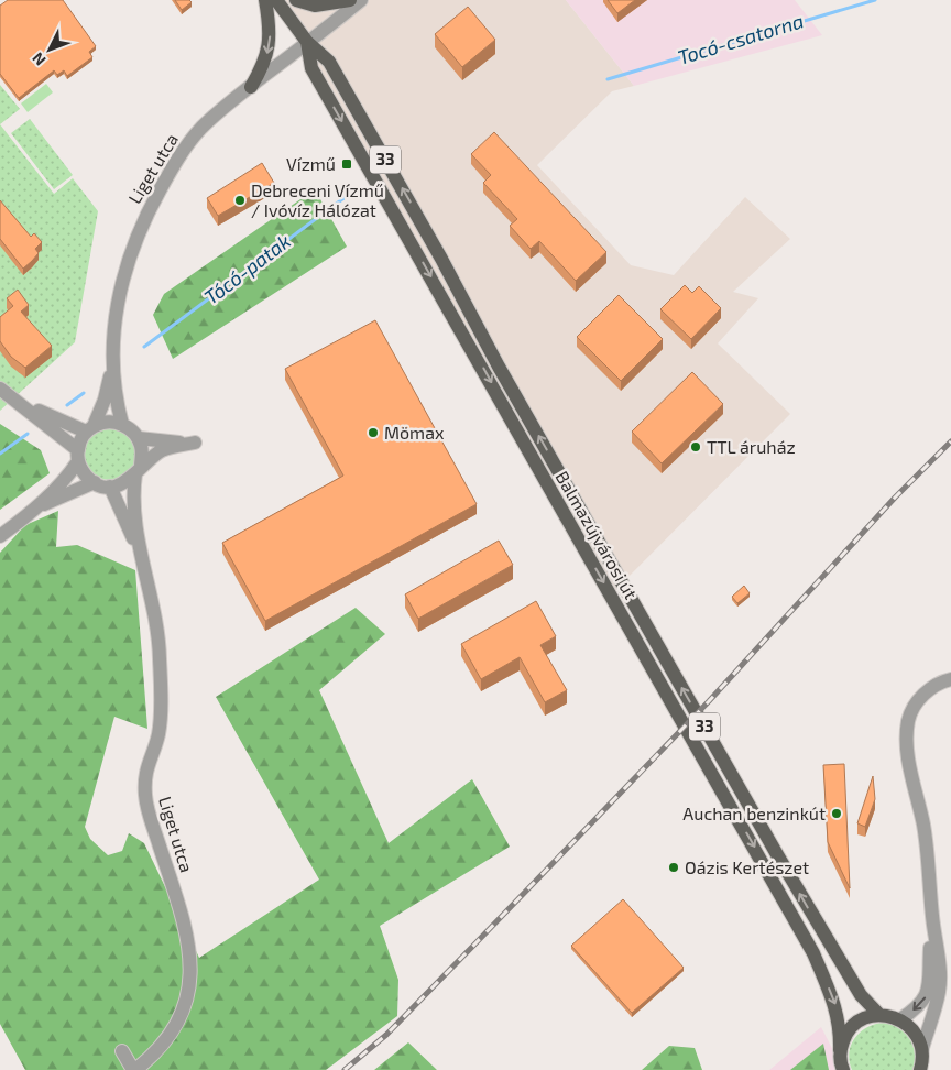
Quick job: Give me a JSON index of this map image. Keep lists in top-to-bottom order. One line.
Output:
{"streets":{"main road":["33","Balmazújvárosi út"],"street":["Liget utca"]},"crossings":[["33","Balmazújvárosi út"],["Liget utca","Balmazújvárosi út"]],"water":["Tocó-csatorna","Tócó-patak"],"places":{"transit":["Vízmű"],"other":["Debreceni Vízmű / Ivóvíz Hálózat","Mömax","TTL áruház","Auchan benzinkút","Oázis Kertészet"]},"north":"bottom left"}
